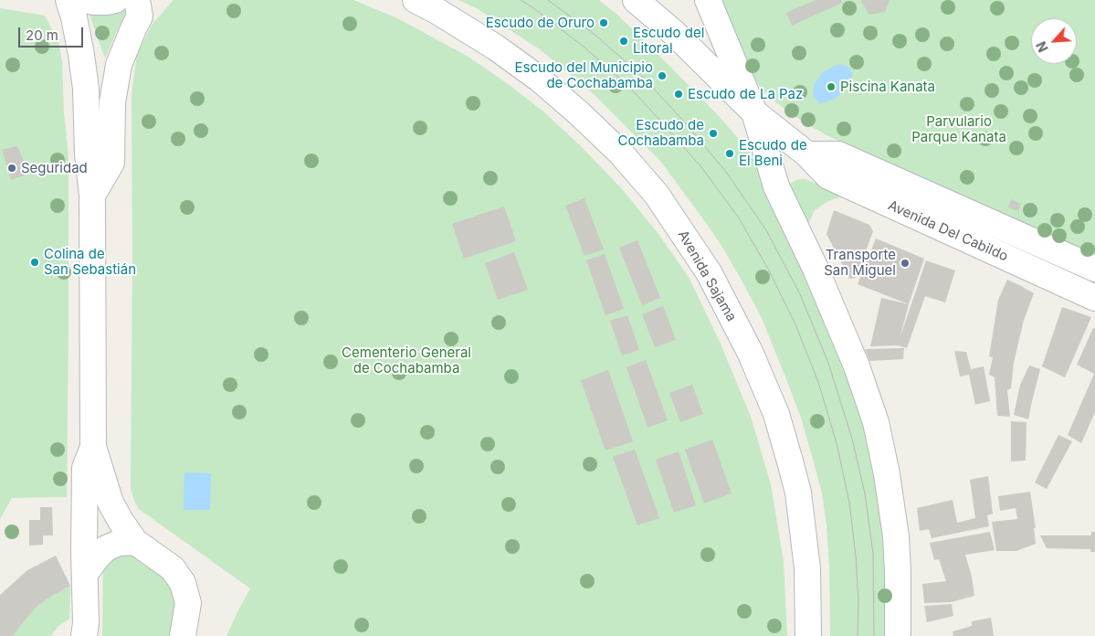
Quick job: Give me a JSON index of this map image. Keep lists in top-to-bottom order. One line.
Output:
{"streets":{"street":["Avenida Del Cabildo","Avenida Sajama"]},"parks":["Parvulario Parque Kanata","Cementerio General de Cochabamba"],"places":["Escudo de Oruro","Escudo del Litoral","Escudo del Municipio de Cochabamba","Piscina Kanata","Escudo de La Paz","Escudo de Cochabamba","Escudo de El Beni","Seguridad","Colina de San Sebastián","Transporte San Miguel"],"scale_bar":"20 m","north":"bottom left"}
